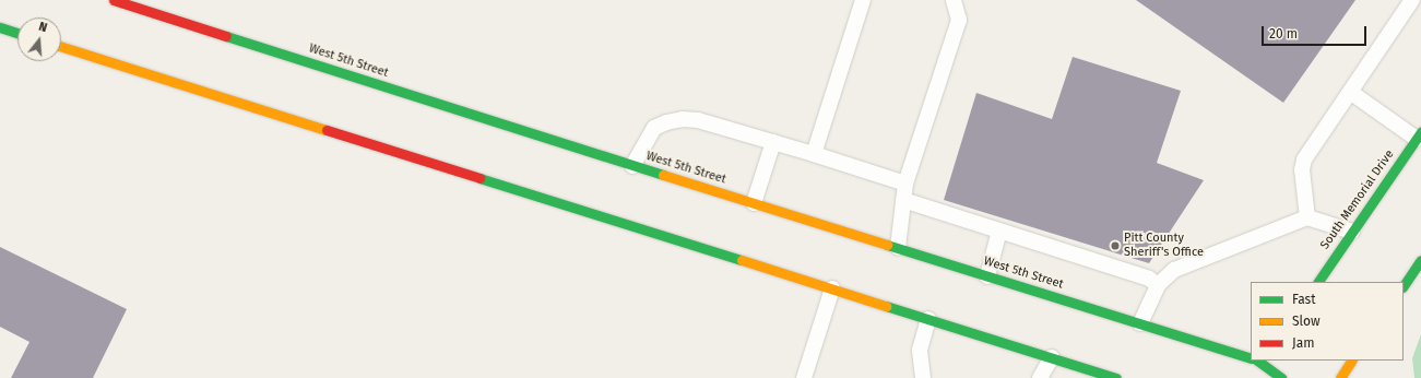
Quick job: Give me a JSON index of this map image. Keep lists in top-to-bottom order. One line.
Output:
{"streets":{"main road":["West 5th Street","South Memorial Drive"]},"places":["Pitt County Sheriff's Office"],"legend":["Fast","Slow","Jam"],"scale_bar":"20 m","north":"top"}
